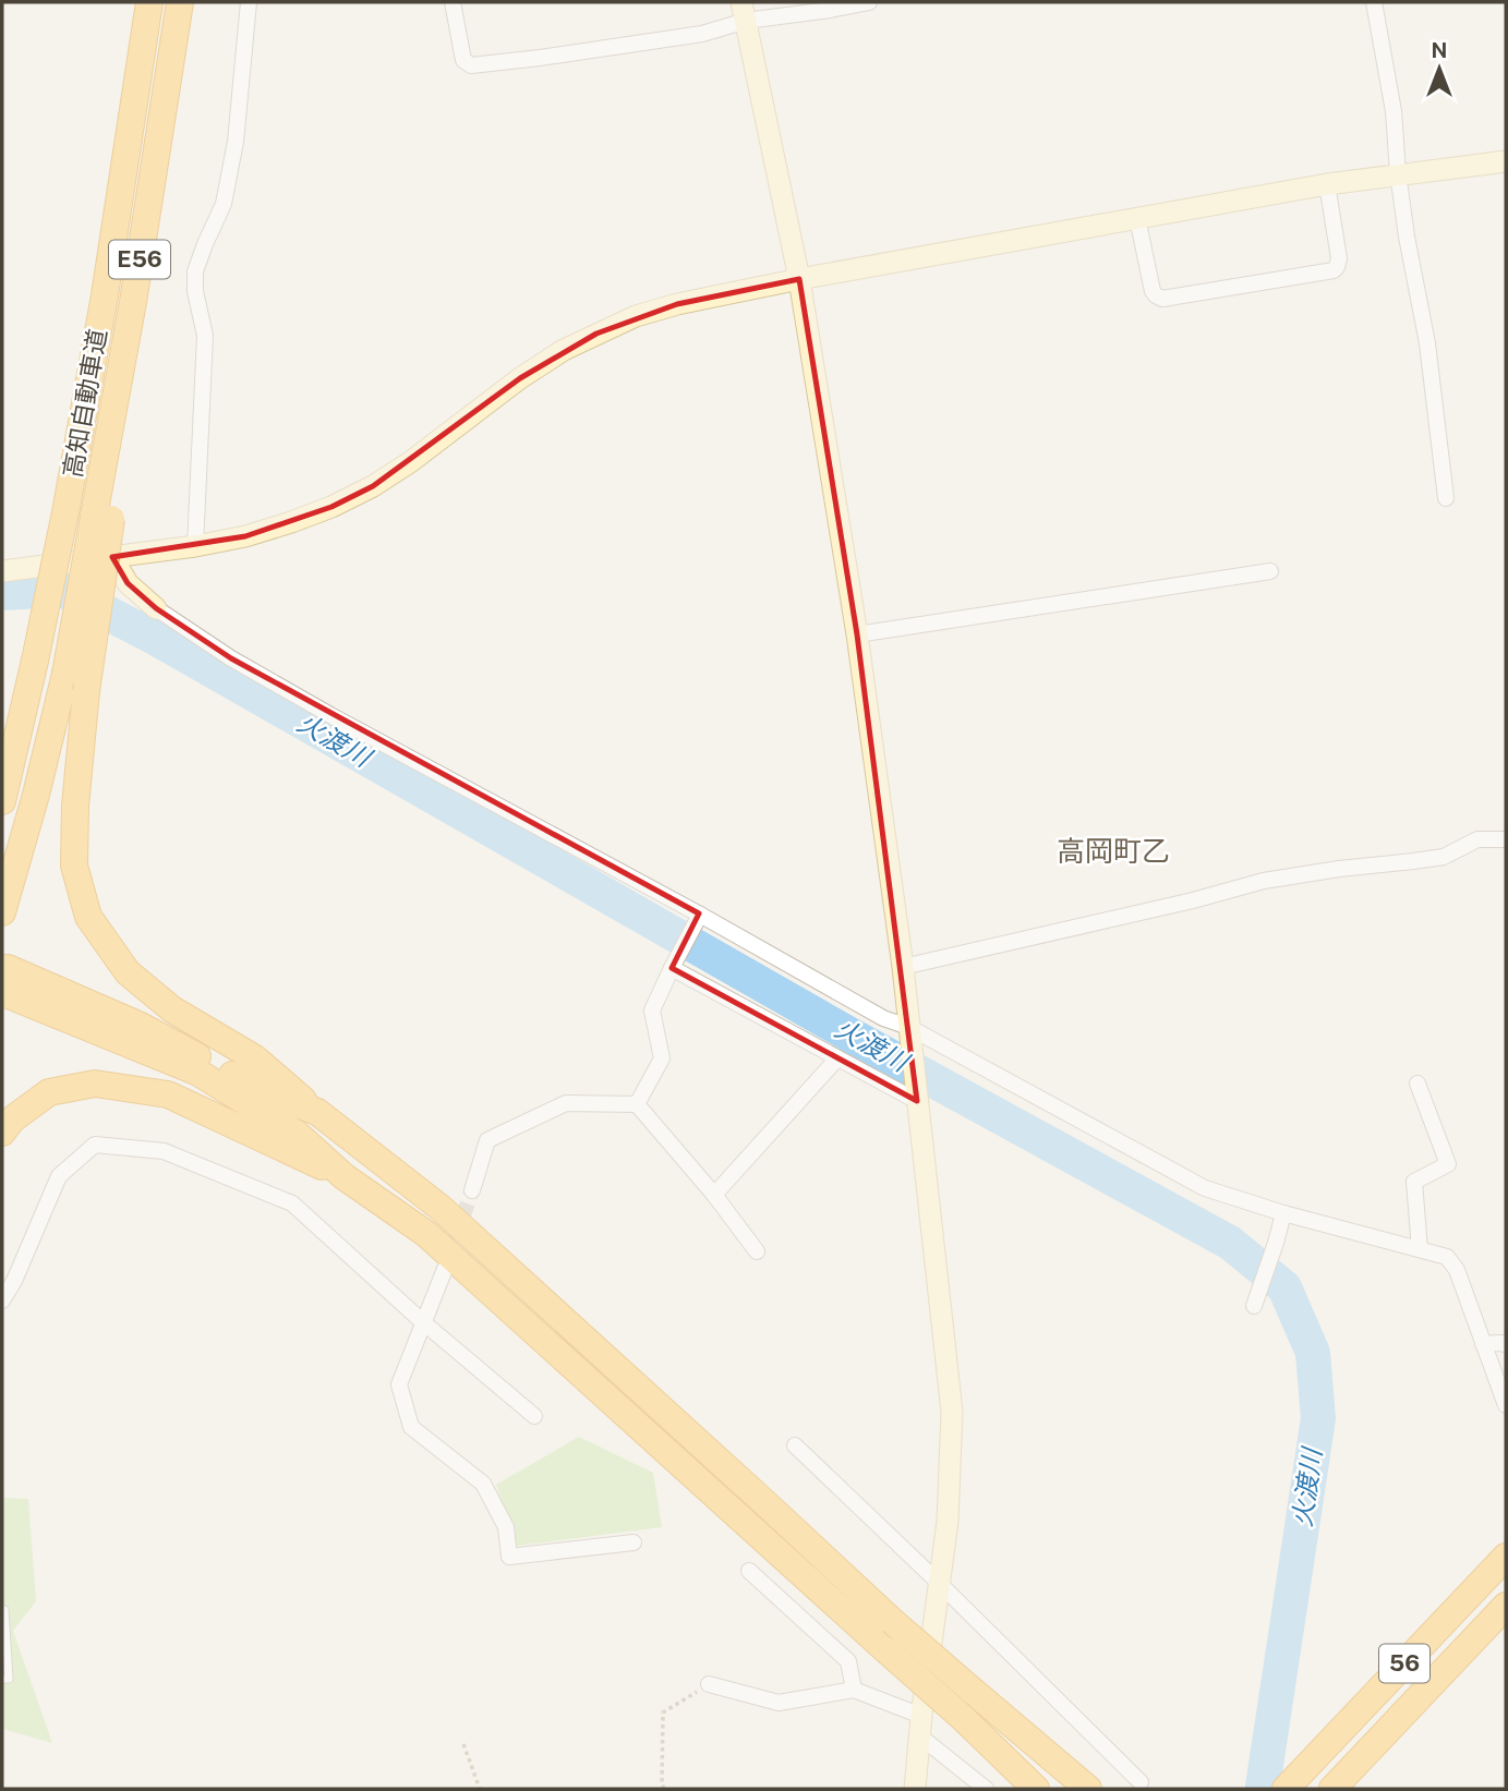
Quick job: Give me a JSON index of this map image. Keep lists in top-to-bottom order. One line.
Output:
{"streets":{"highway":["E56","高知自動車道","56"]},"districts":["高岡町乙"],"water":["火渡川"],"north":"top"}
